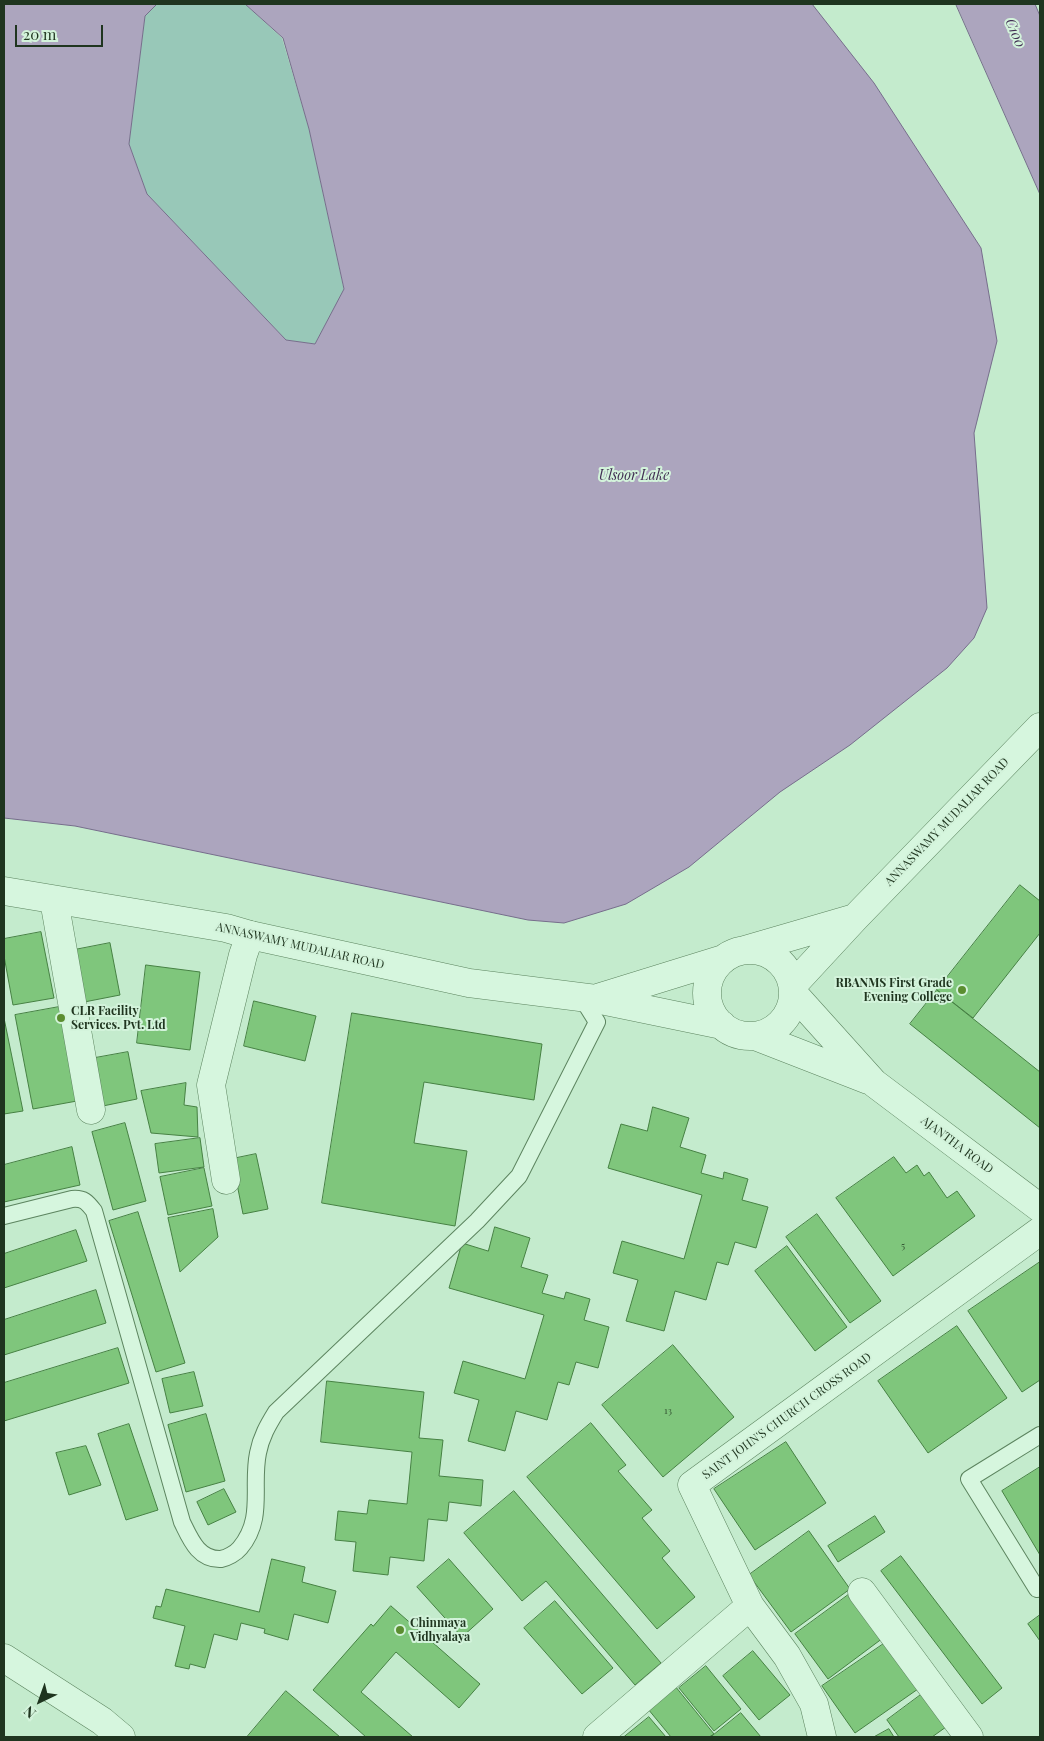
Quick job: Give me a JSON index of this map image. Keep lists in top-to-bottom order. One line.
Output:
{"streets":{"street":["ANNASWAMY MUDALIAR ROAD","AJANTHA ROAD","SAINT JOHN'S CHURCH CROSS ROAD"]},"water":["C100","Ulsoor Lake"],"places":["RBANMS First Grade Evening College","CLR Facility Services. Pvt. Ltd","Chinmaya Vidhyalaya"],"house_numbers":["5","13"],"scale_bar":"20 m","north":"bottom left"}
